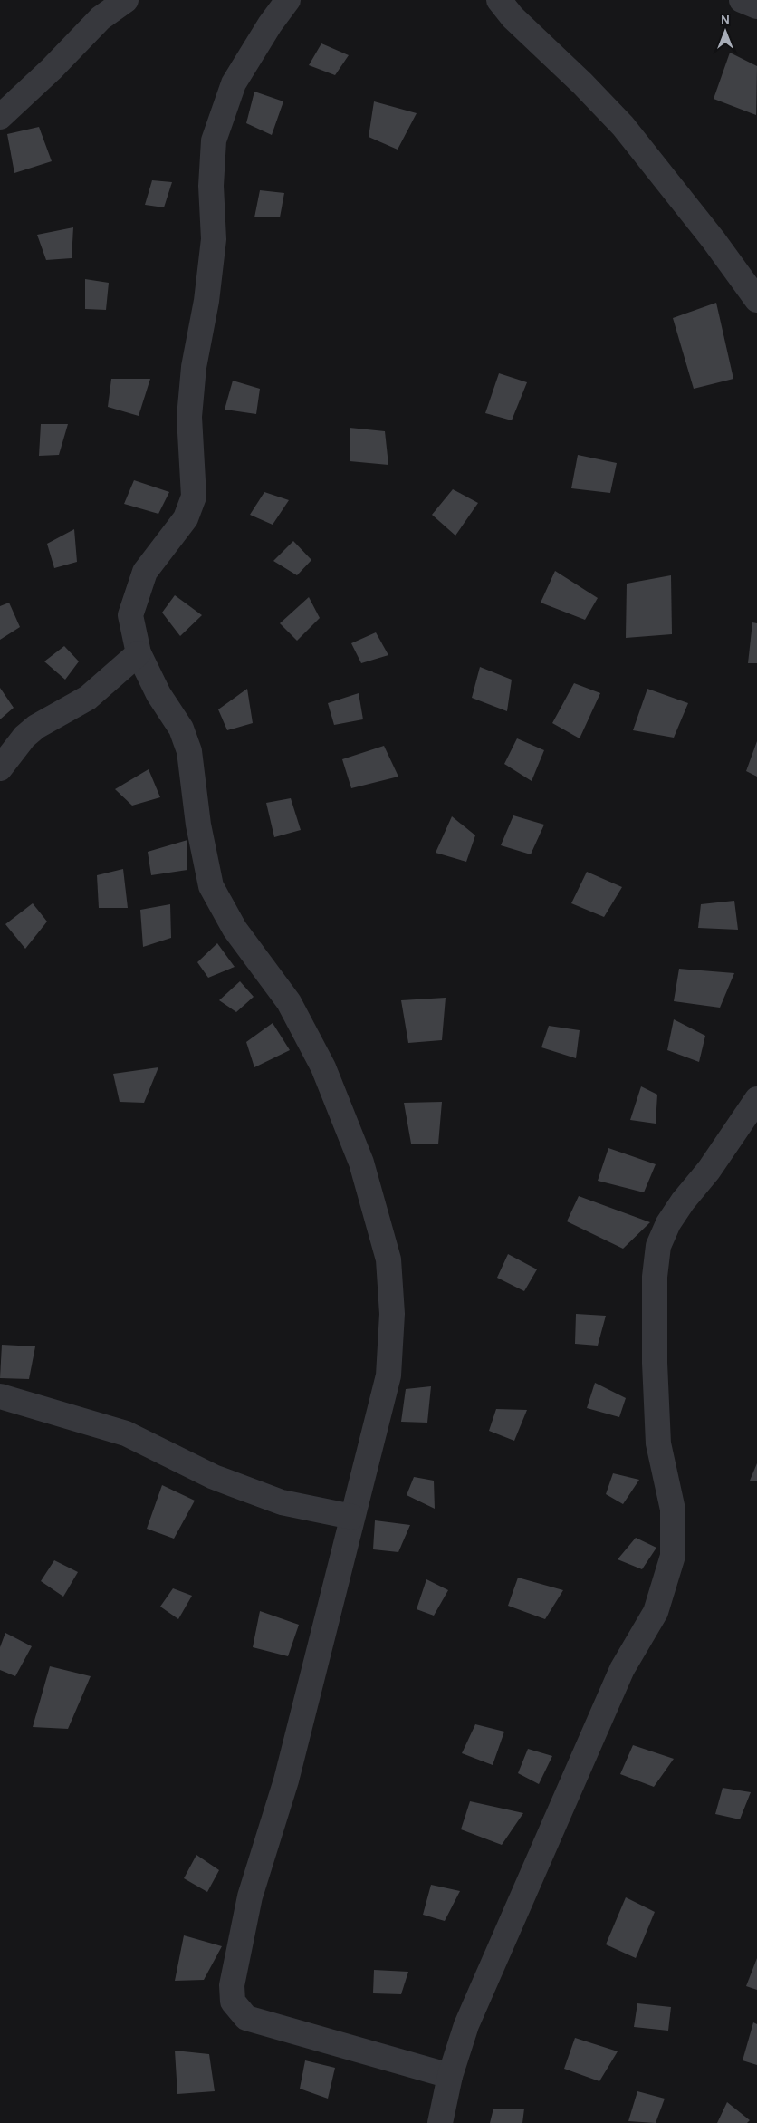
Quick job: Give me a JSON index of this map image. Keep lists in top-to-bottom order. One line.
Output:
{"north":"top"}
